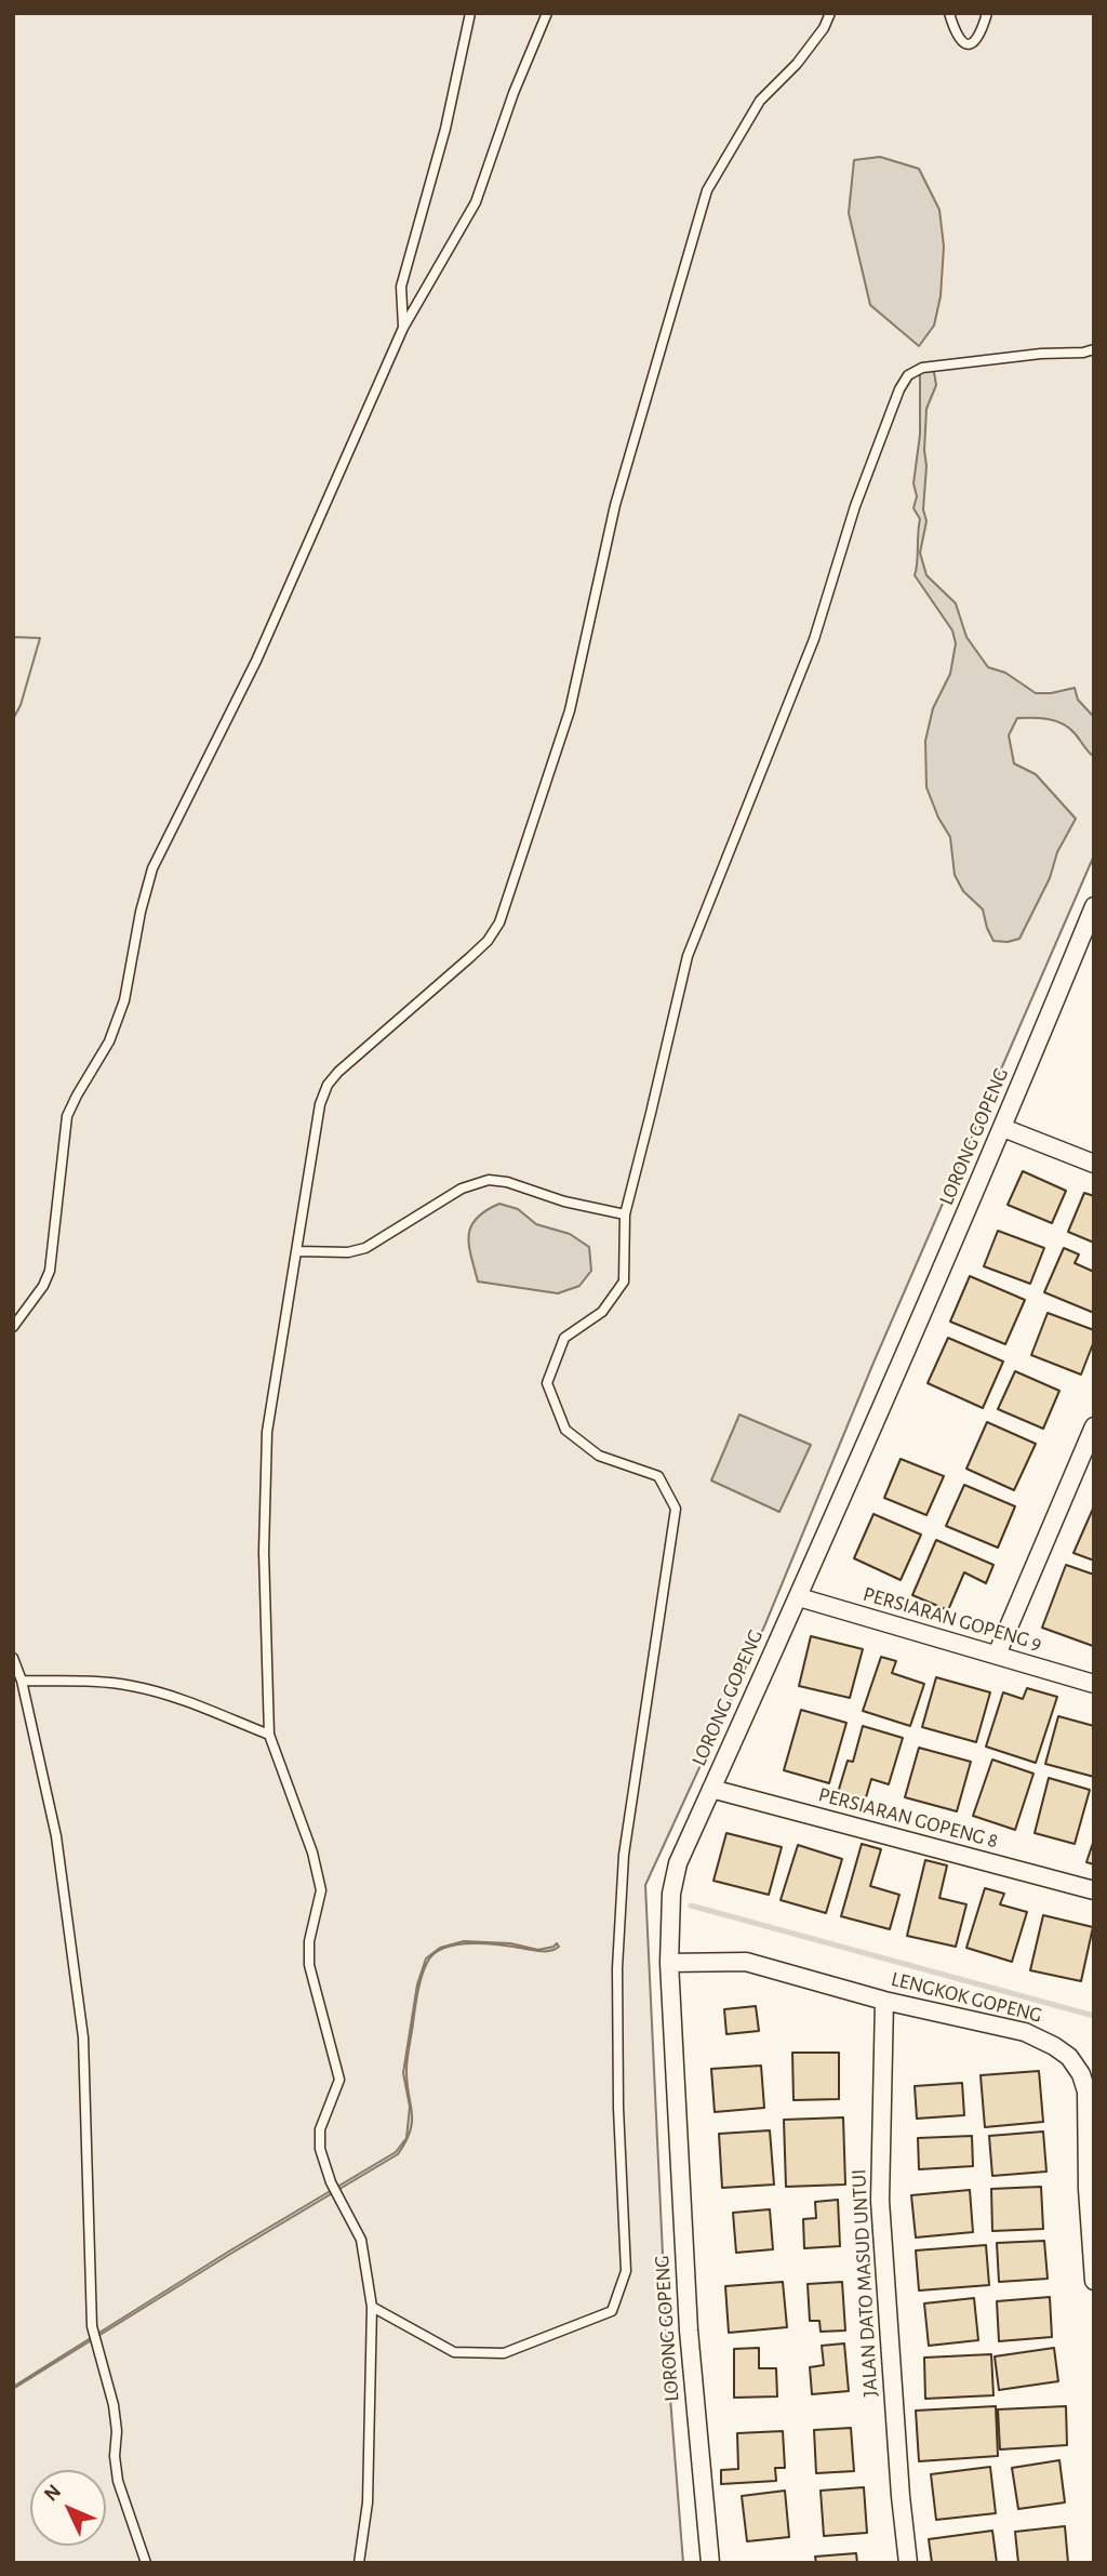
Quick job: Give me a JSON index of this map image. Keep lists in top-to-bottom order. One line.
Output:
{"streets":{"street":["LORONG GOPENG","PERSIARAN GOPENG 9","PERSIARAN GOPENG 8","LENGKOK GOPENG","JALAN DATO MASUD UNTUI"]},"crossings":[["LORONG GOPENG","PERSIARAN GOPENG 9"],["LORONG GOPENG","PERSIARAN GOPENG 8"],["LORONG GOPENG","LENGKOK GOPENG"],["LENGKOK GOPENG","JALAN DATO MASUD UNTUI"]],"north":"top left"}
